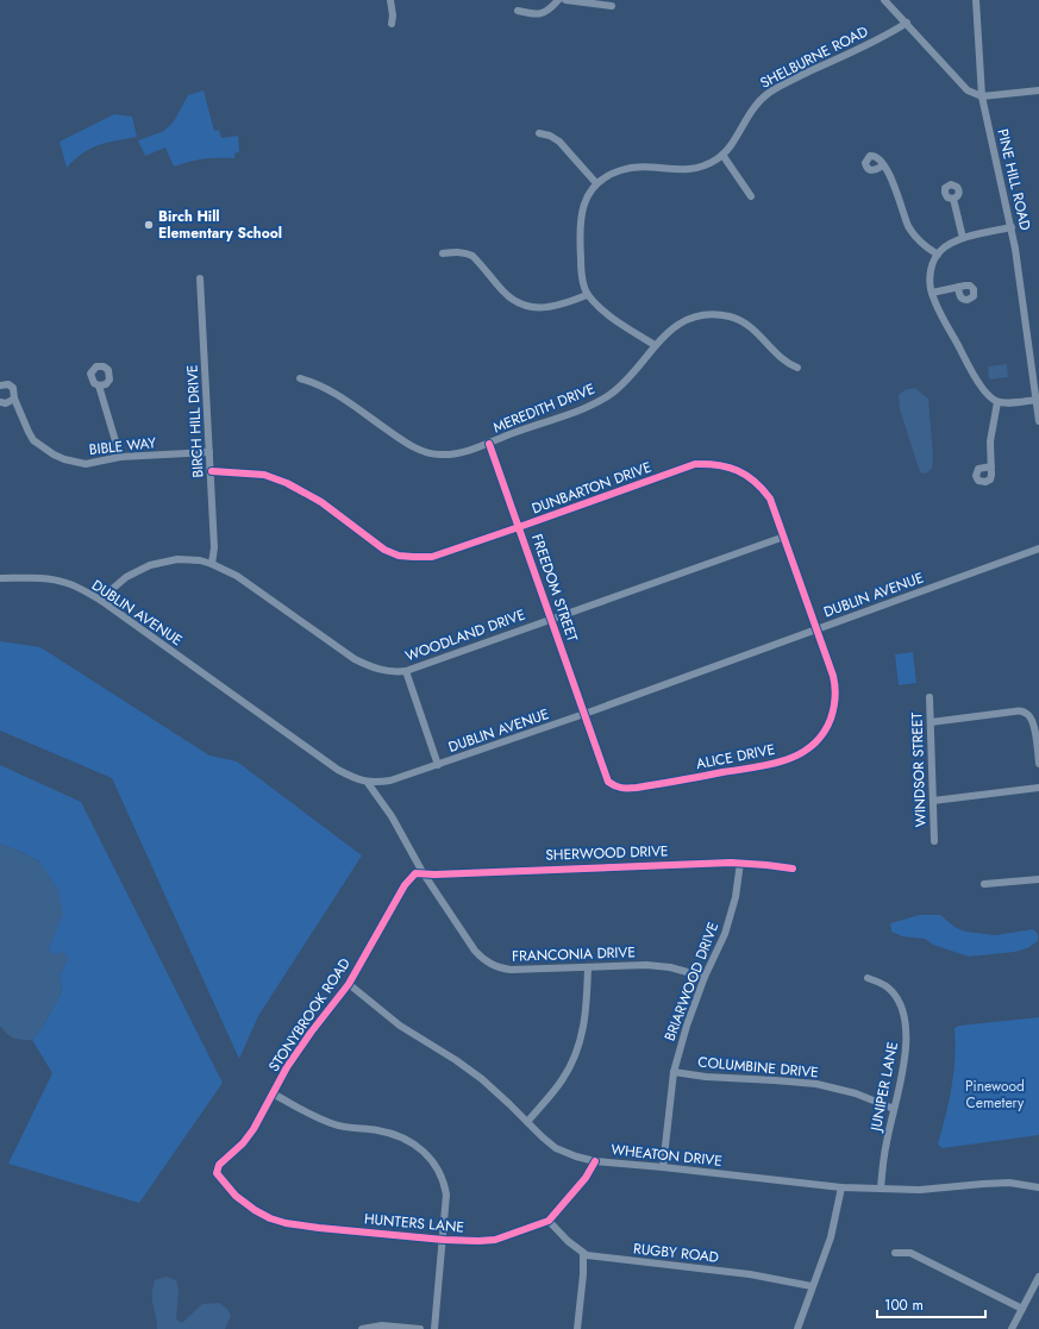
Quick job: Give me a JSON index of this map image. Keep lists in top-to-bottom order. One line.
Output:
{"streets":{"street":["SHELBURNE ROAD","PINE HILL ROAD","MEREDITH DRIVE","BIRCH HILL DRIVE","BIBLE WAY","DUNBARTON DRIVE","FREEDOM STREET","DUBLIN AVENUE","WOODLAND DRIVE","ALICE DRIVE","WINDSOR STREET","SHERWOOD DRIVE","FRANCONIA DRIVE","BRIARWOOD DRIVE","STONYBROOK ROAD","COLUMBINE DRIVE","JUNIPER LANE","WHEATON DRIVE","HUNTERS LANE","RUGBY ROAD"]},"crossings":[["MEREDITH DRIVE","FREEDOM STREET"],["BIRCH HILL DRIVE","BIBLE WAY"],["BIRCH HILL DRIVE","DUNBARTON DRIVE"],["BIRCH HILL DRIVE","WOODLAND DRIVE"],["DUNBARTON DRIVE","FREEDOM STREET"],["DUNBARTON DRIVE","DUBLIN AVENUE"],["DUNBARTON DRIVE","WOODLAND DRIVE"],["DUNBARTON DRIVE","ALICE DRIVE"],["FREEDOM STREET","DUBLIN AVENUE"],["FREEDOM STREET","WOODLAND DRIVE"],["FREEDOM STREET","ALICE DRIVE"],["DUBLIN AVENUE","WOODLAND DRIVE"],["DUBLIN AVENUE","ALICE DRIVE"],["DUBLIN AVENUE","FRANCONIA DRIVE"],["SHERWOOD DRIVE","FRANCONIA DRIVE"],["SHERWOOD DRIVE","BRIARWOOD DRIVE"],["SHERWOOD DRIVE","STONYBROOK ROAD"],["FRANCONIA DRIVE","BRIARWOOD DRIVE"],["FRANCONIA DRIVE","STONYBROOK ROAD"],["BRIARWOOD DRIVE","COLUMBINE DRIVE"],["BRIARWOOD DRIVE","WHEATON DRIVE"],["STONYBROOK ROAD","WHEATON DRIVE"],["STONYBROOK ROAD","HUNTERS LANE"],["COLUMBINE DRIVE","JUNIPER LANE"],["JUNIPER LANE","WHEATON DRIVE"],["WHEATON DRIVE","HUNTERS LANE"]],"parks":["Pinewood Cemetery"],"places":["Birch Hill Elementary School"],"scale_bar":"100 m"}
